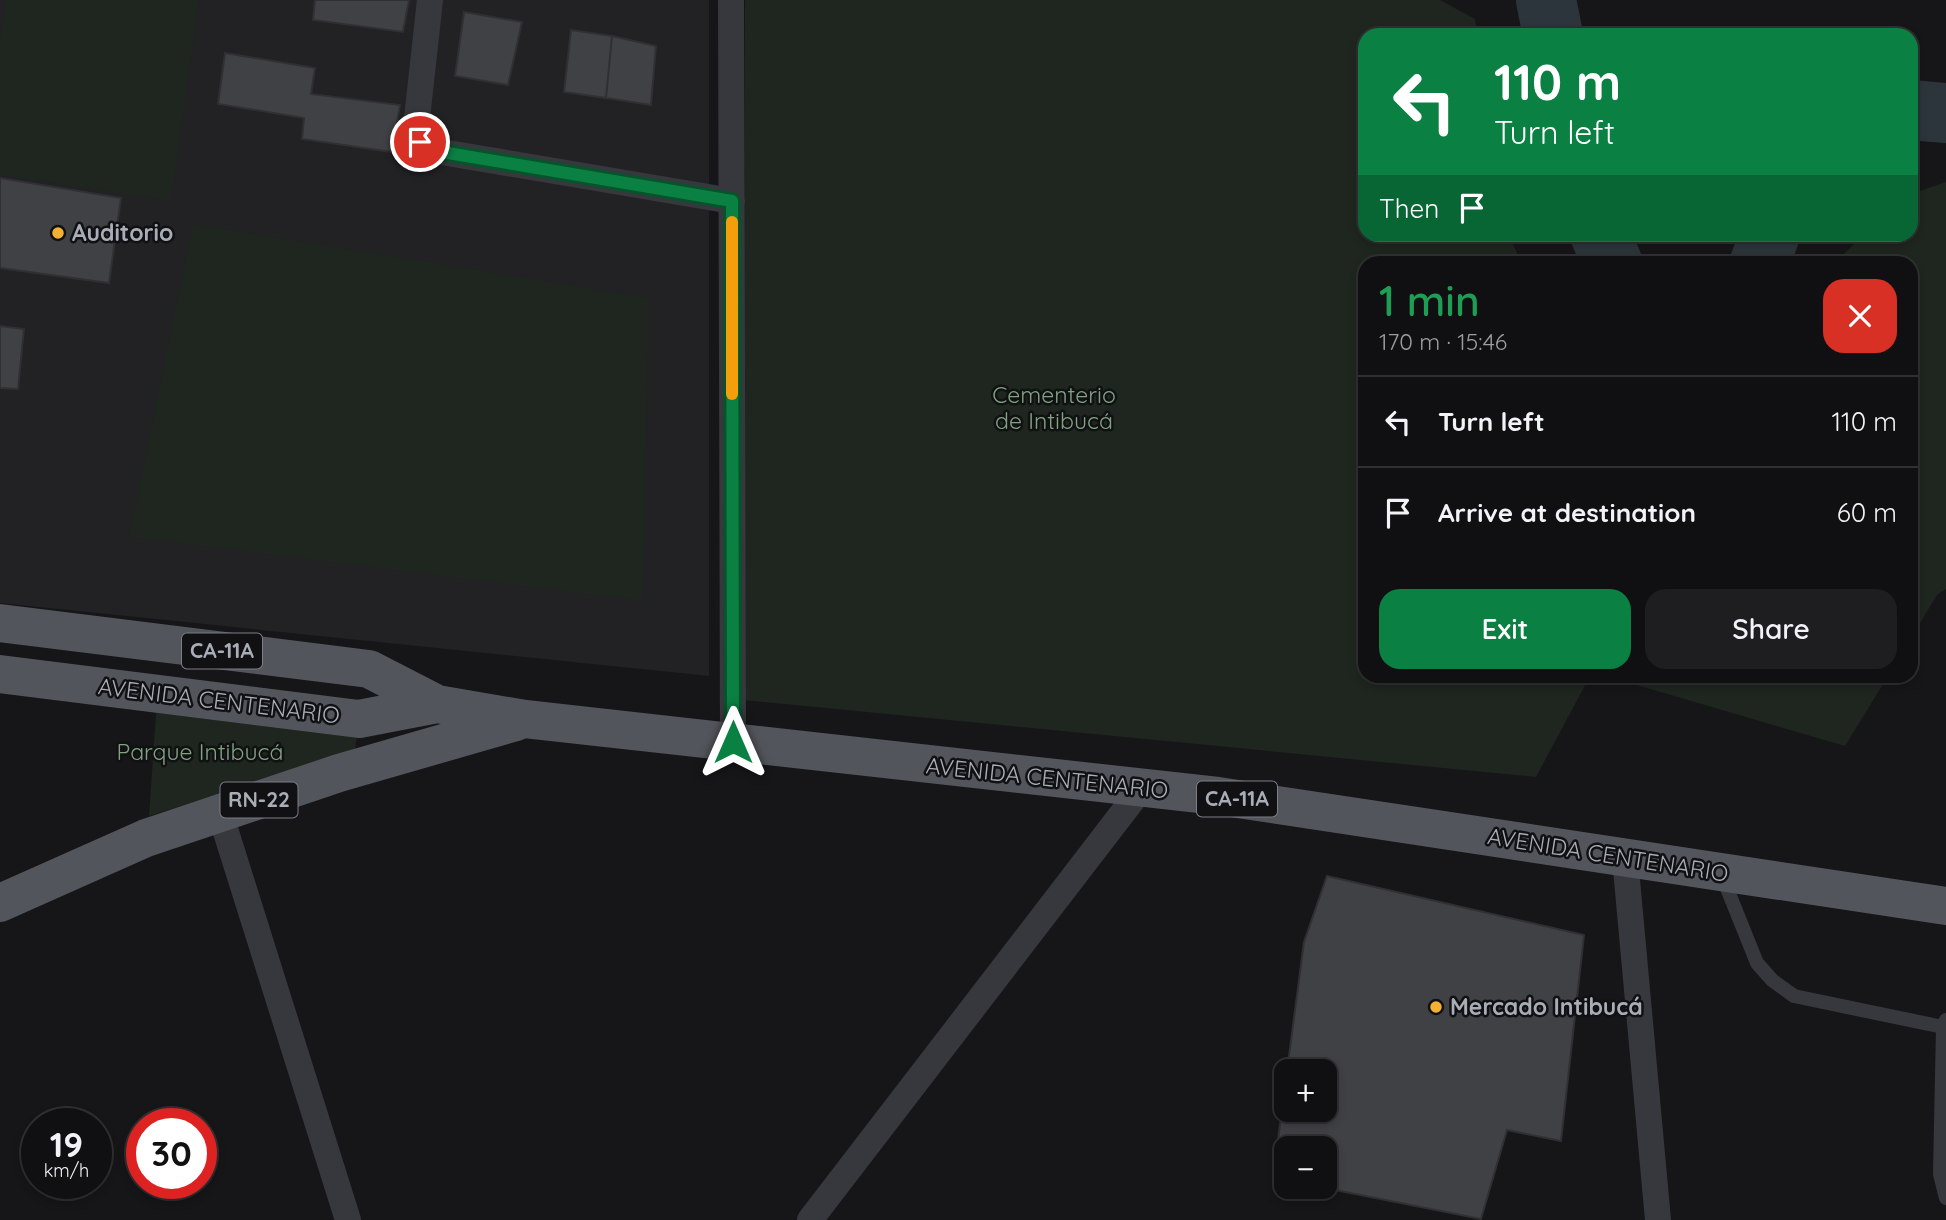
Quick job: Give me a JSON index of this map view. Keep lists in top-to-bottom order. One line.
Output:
{"streets":{"main road":["CA-11A","AVENIDA CENTENARIO","RN-22"]},"crossings":[["AVENIDA CENTENARIO","RN-22"]],"parks":["Cementerio de Intibucá","Parque Intibucá"],"places":["Auditorio","Mercado Intibucá"],"page":{"turn":["110 m","Turn left"],"then":"Then","heading":["1 min","170 m · 15:46"],"list":[{"name":"Turn left","value":"110 m"},{"name":"Arrive at destination","value":"60 m"}],"buttons":["Exit","Share"],"map_buttons":["+","−"],"speed":"19 km/h","limit":"30"}}
